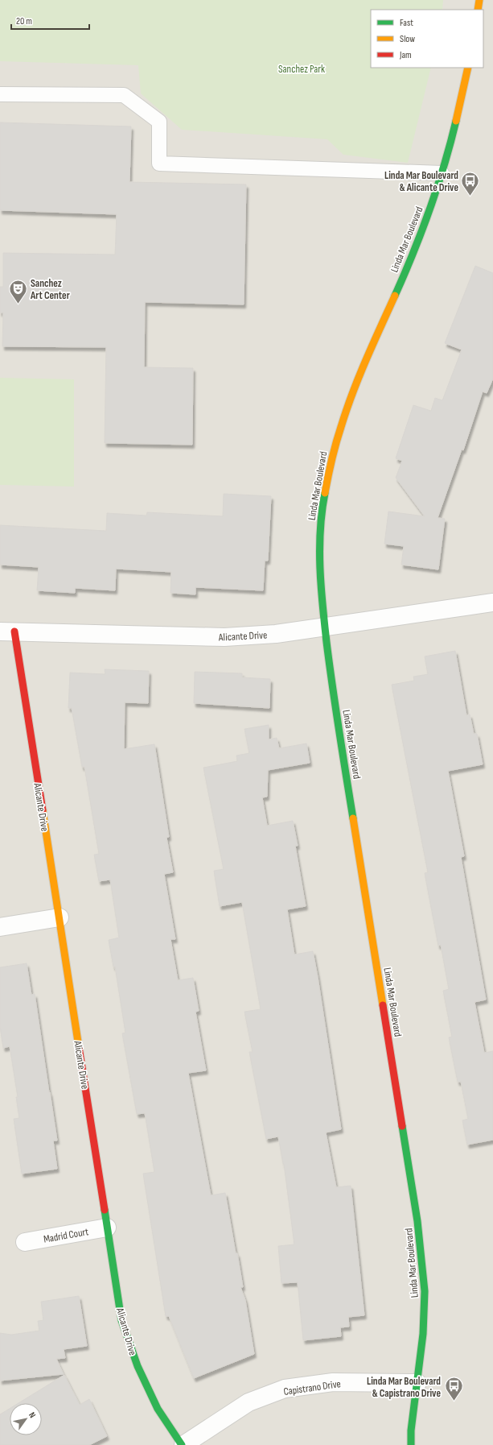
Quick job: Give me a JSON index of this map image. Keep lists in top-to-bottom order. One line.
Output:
{"streets":{"street":["Linda Mar Boulevard","Alicante Drive","Madrid Court","Capistrano Drive"]},"crossings":[["Linda Mar Boulevard","Alicante Drive"],["Linda Mar Boulevard","Capistrano Drive"],["Alicante Drive","Madrid Court"],["Alicante Drive","Capistrano Drive"]],"parks":["Sanchez Park"],"places":{"bus stop":["Linda Mar Boulevard & Alicante Drive","Linda Mar Boulevard & Capistrano Drive"],"theatre":["Sanchez Art Center"]},"legend":["Fast","Slow","Jam"],"scale_bar":"20 m","north":"top right"}
